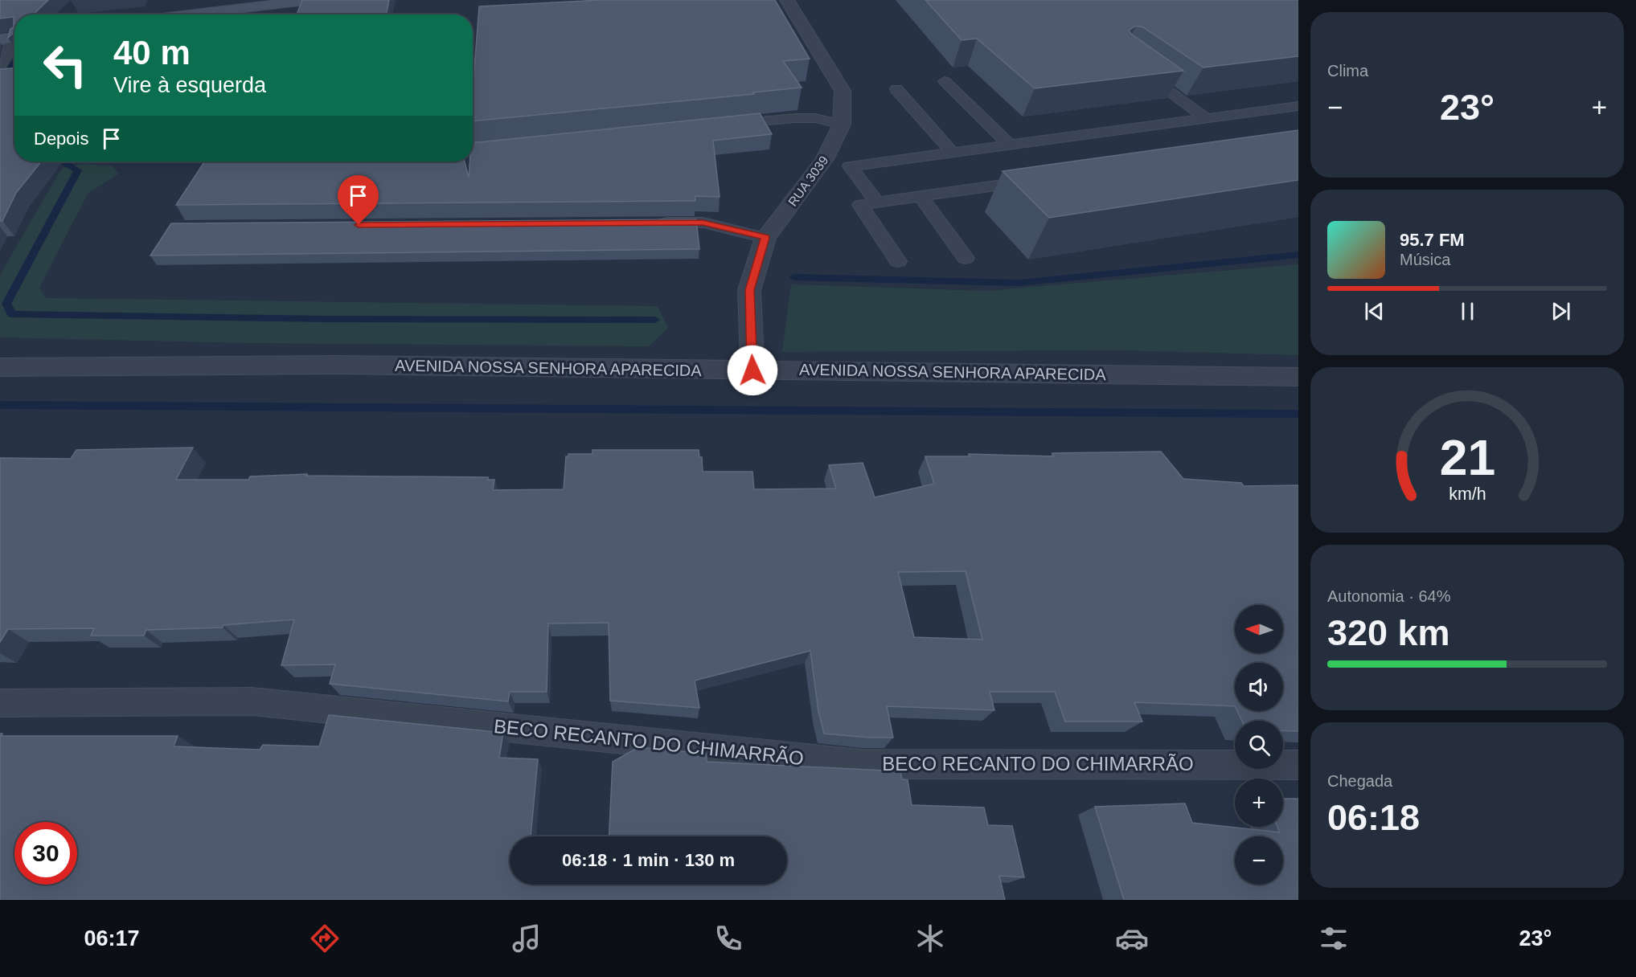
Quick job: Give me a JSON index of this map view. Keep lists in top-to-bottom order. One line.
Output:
{"streets":{"street":["RUA 3039","AVENIDA NOSSA SENHORA APARECIDA"],"lane":["BECO RECANTO DO CHIMARRÃO"]},"crossings":[["RUA 3039","AVENIDA NOSSA SENHORA APARECIDA"]],"north":"left","page":{"tile":["Clima",["Autonomia · 64%","320 km"],["Chegada","06:18"]],"turn":["40 m","Vire à esquerda"],"heat":["−","23°","+"],"then":"Depois","song":["95.7 FM","Música"],"map_buttons":["+","−"],"limit":"30","trip":"06:18 · 1 min · 130 m","tabs":["06:17","23°"],"gauge":["21","km/h"]}}
